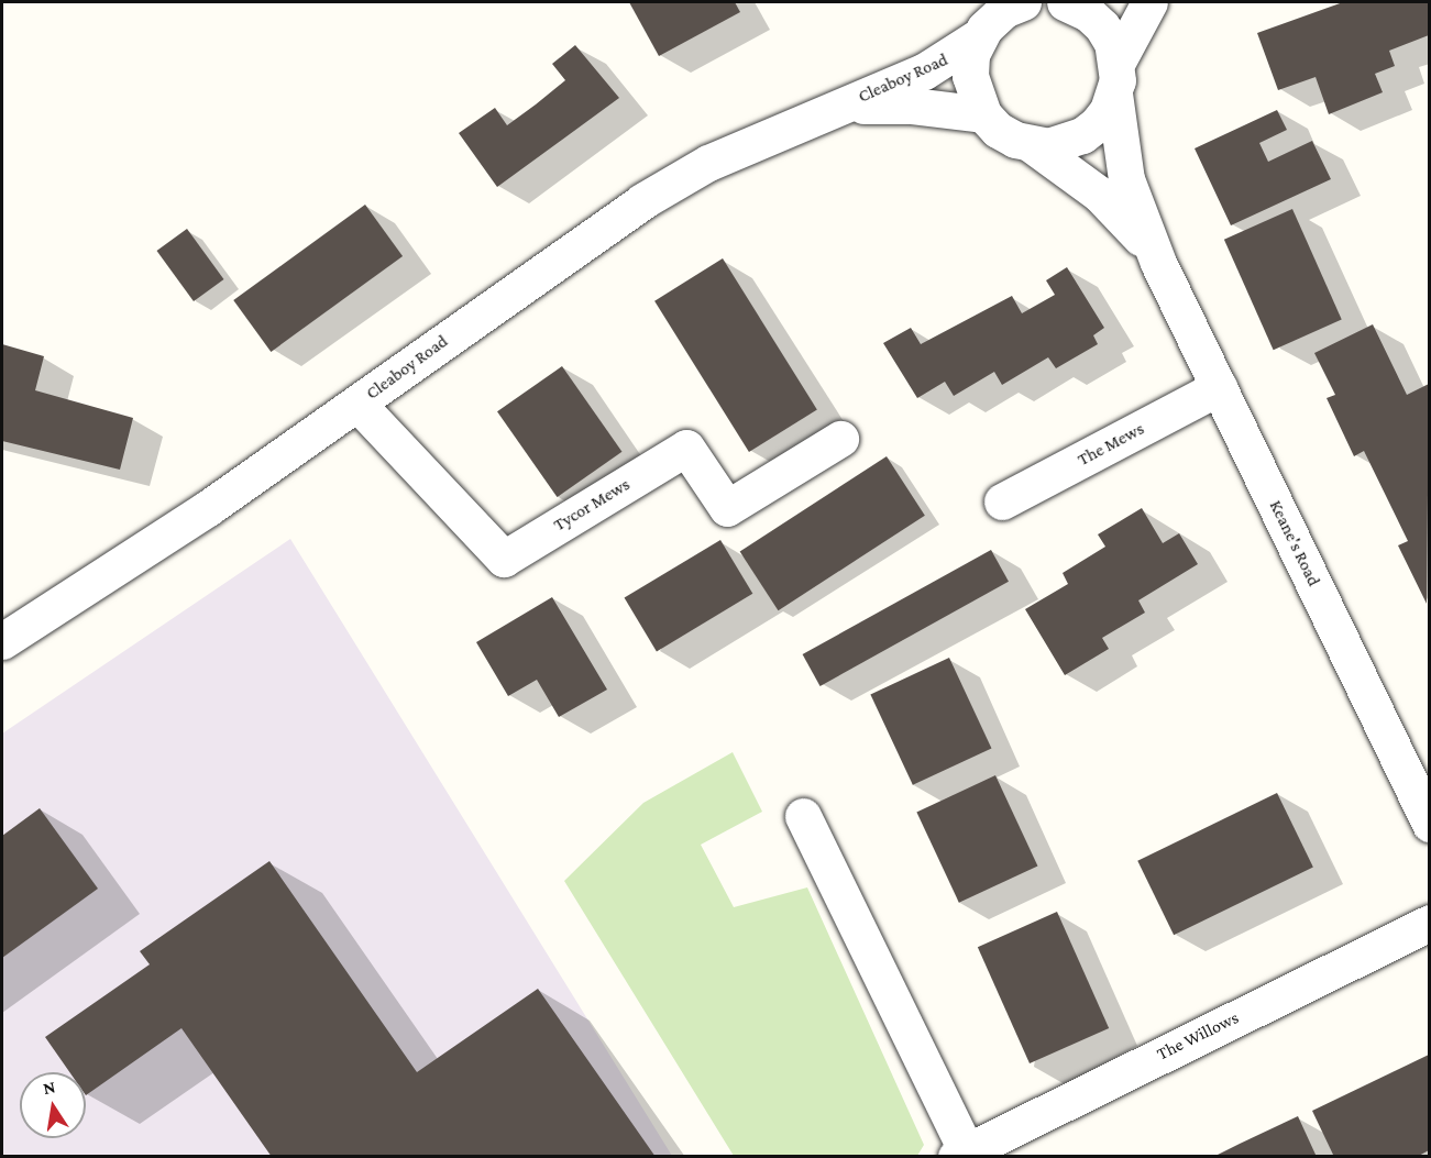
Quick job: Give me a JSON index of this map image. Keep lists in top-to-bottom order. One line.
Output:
{"streets":{"street":["Cleaboy Road","The Mews","Tycor Mews","Keane's Road","The Willows"]},"crossings":[["Cleaboy Road","Tycor Mews"],["Cleaboy Road","Keane's Road"],["The Mews","Keane's Road"]],"north":"top"}
